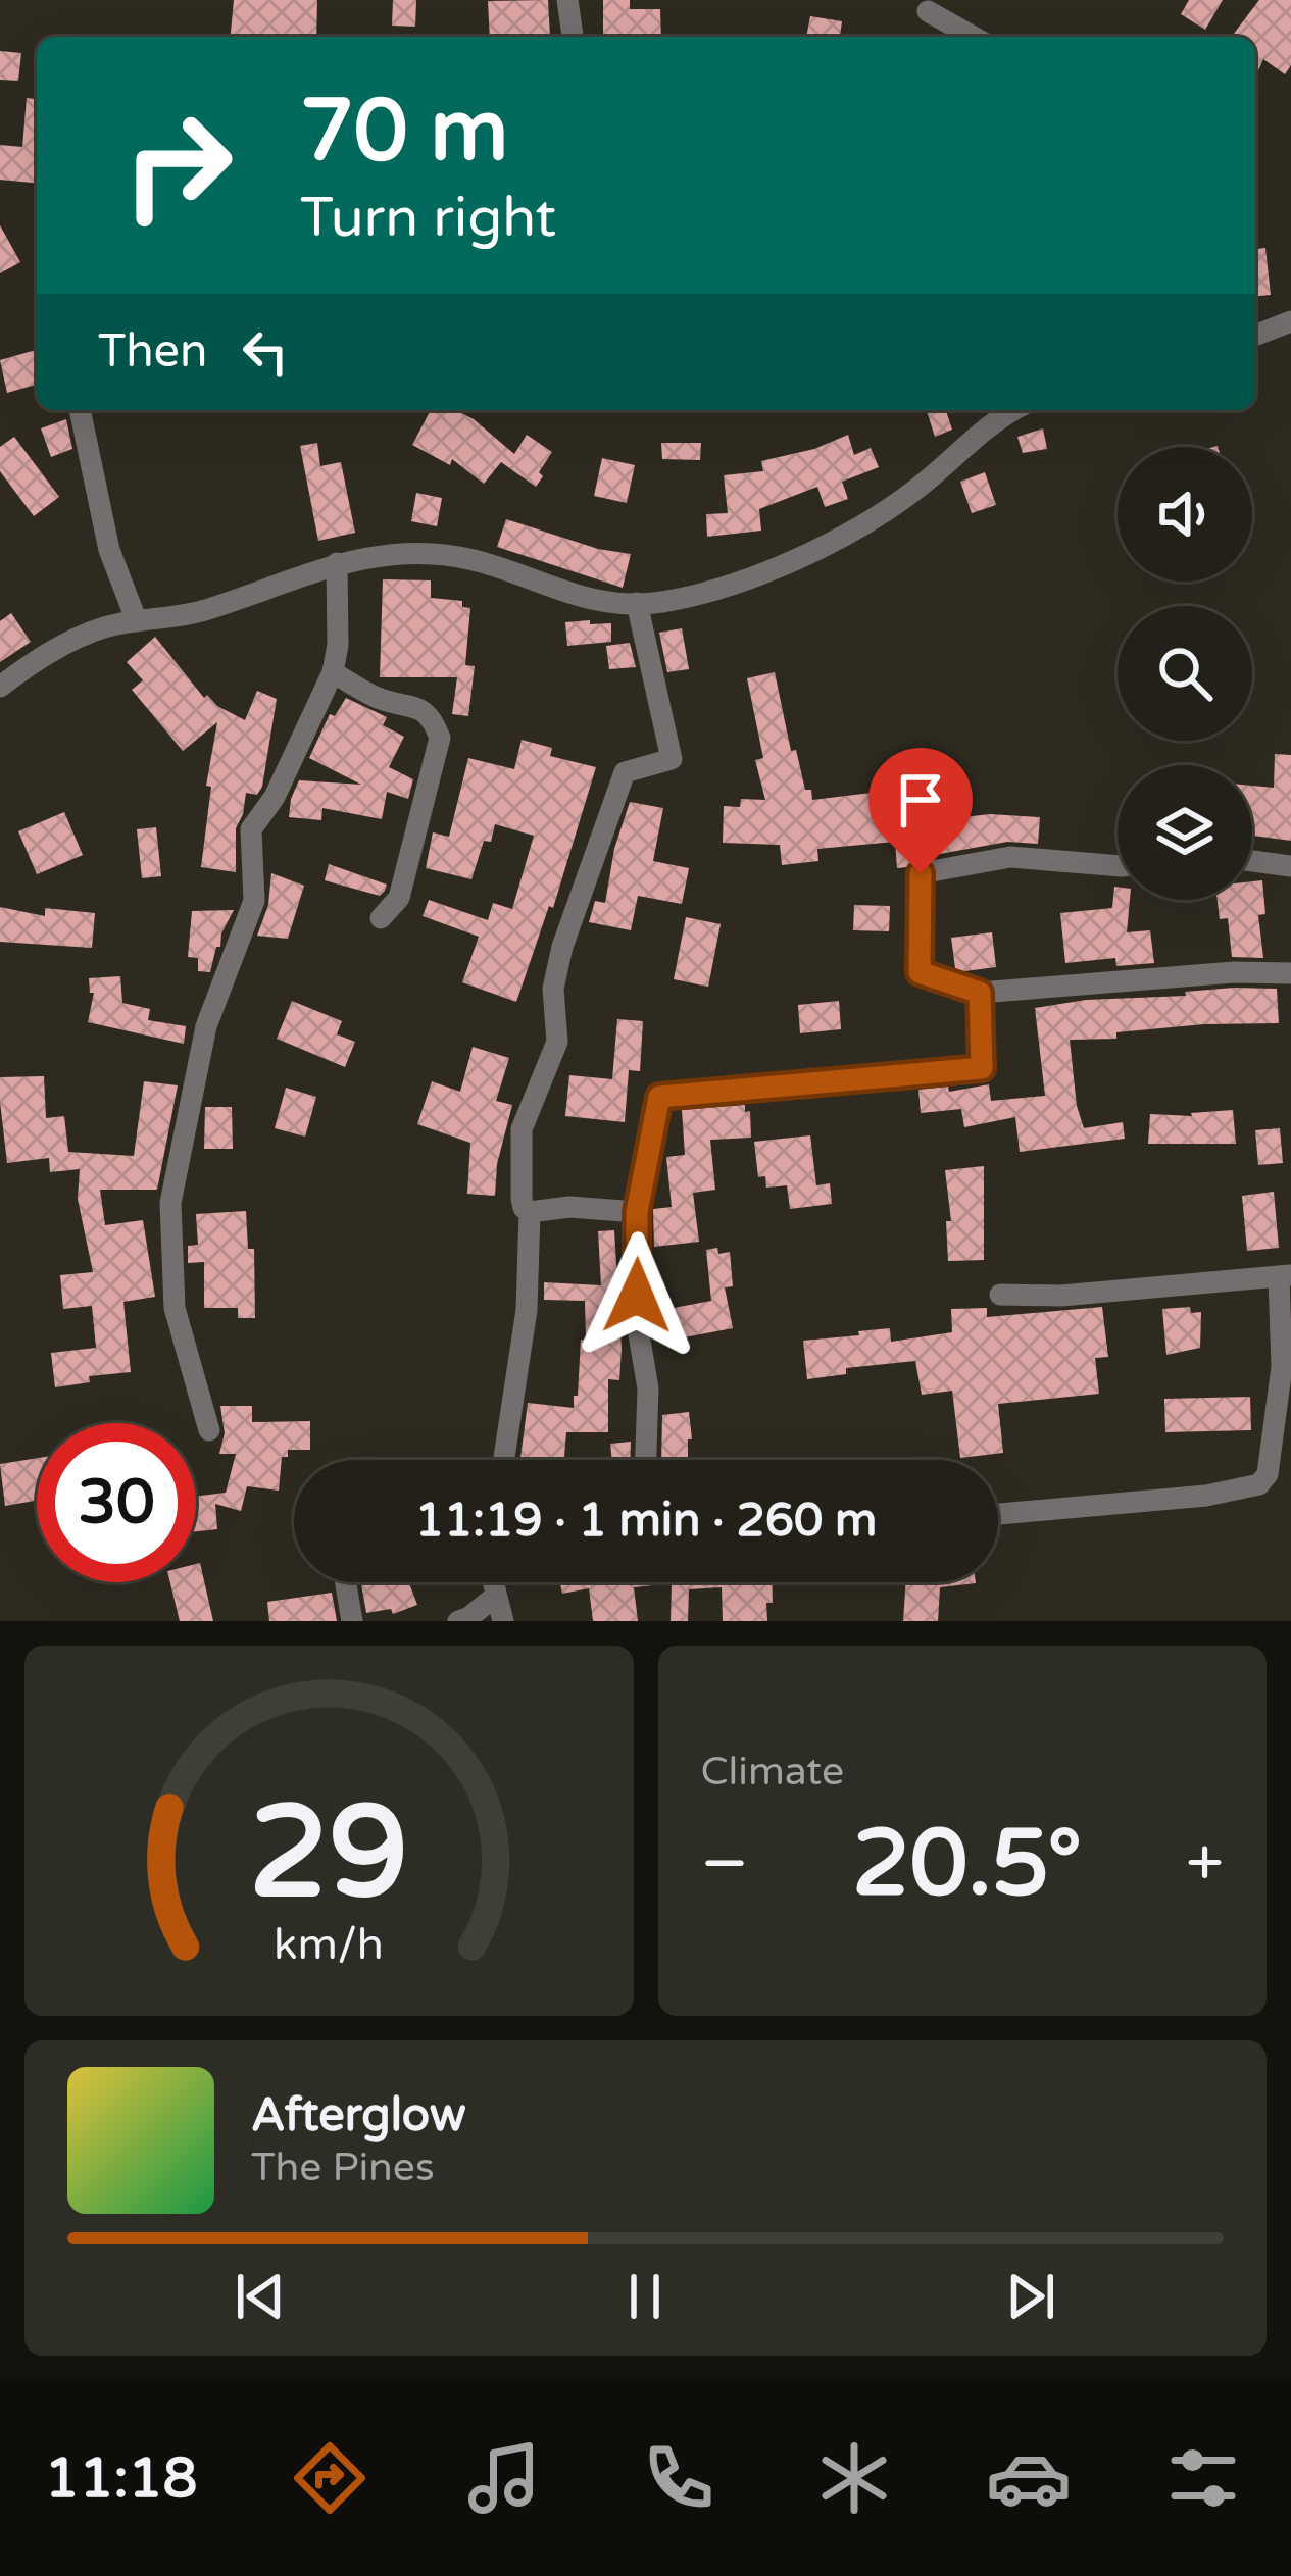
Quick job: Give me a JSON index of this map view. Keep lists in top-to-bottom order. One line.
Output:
{"page":{"turn":["70 m","Turn right"],"then":"Then","limit":"30","trip":"11:19 · 1 min · 260 m","tile":"Climate","heat":["−","20.5°","+"],"song":["Afterglow","The Pines"],"tabs":"11:18","gauge":["29","km/h"]}}
